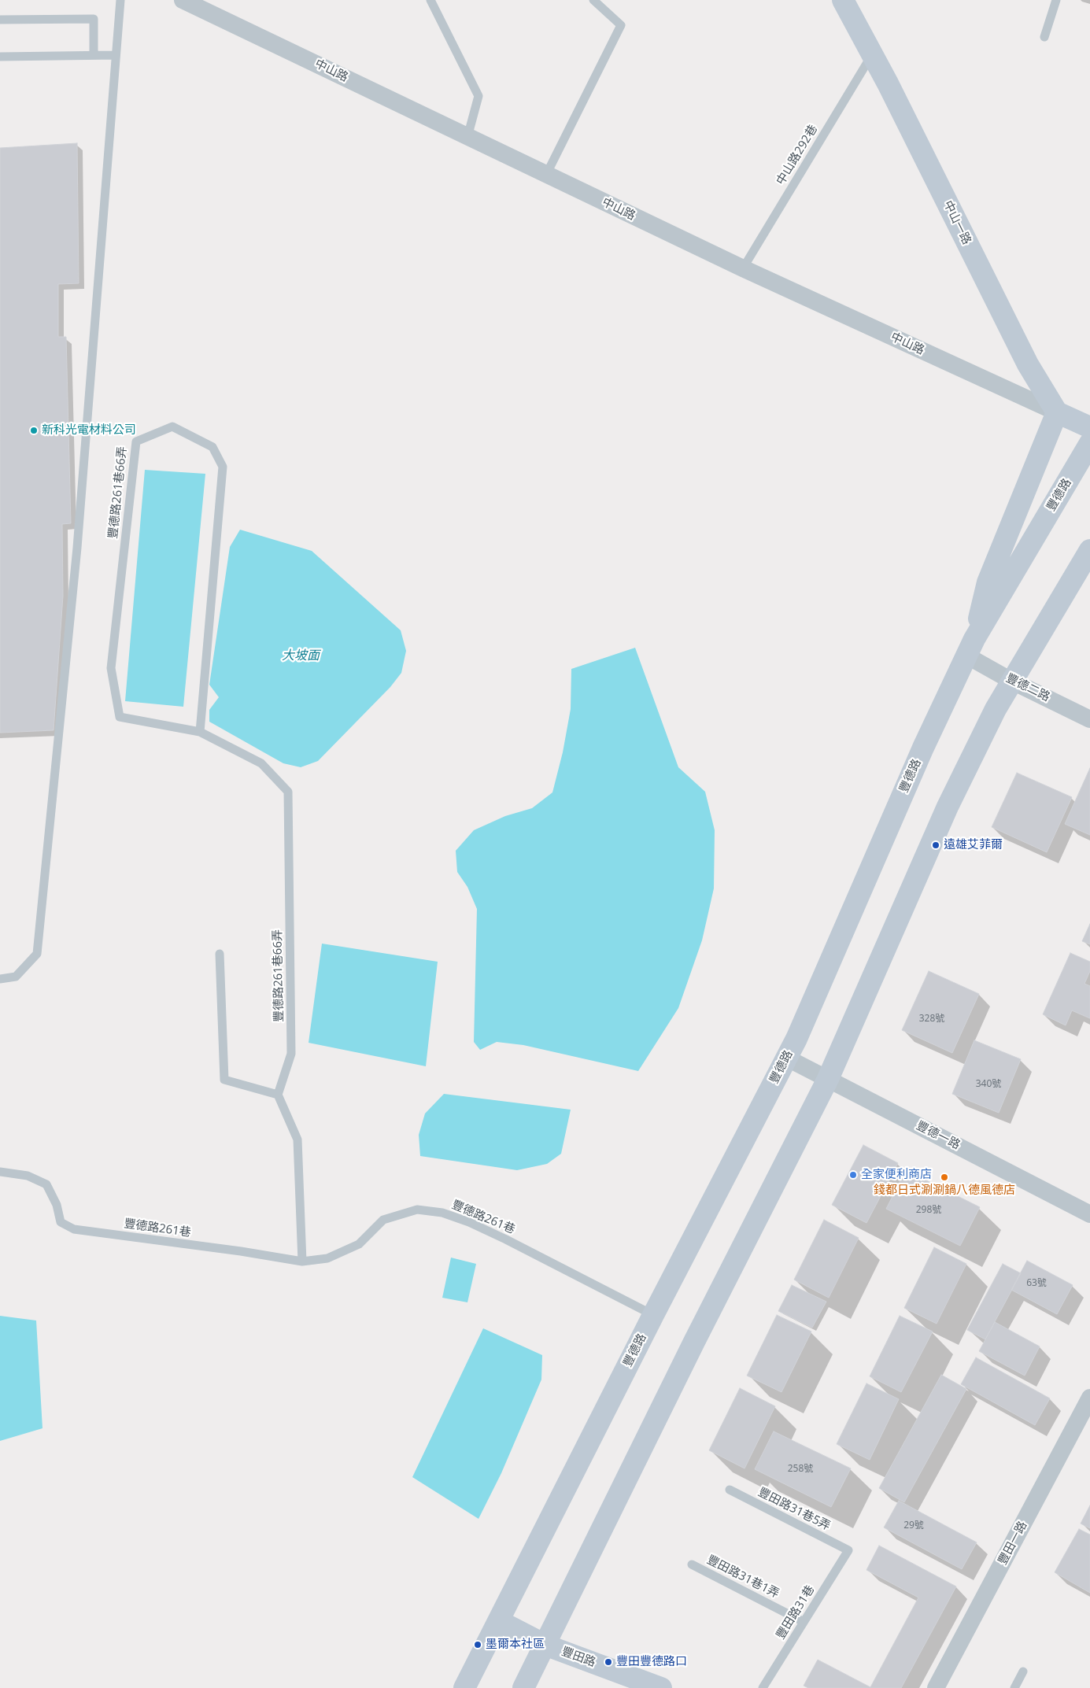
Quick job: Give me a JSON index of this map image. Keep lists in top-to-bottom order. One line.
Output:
{"streets":{"main road":["中山一路","豐德路","豐田路"],"street":["中山路","豐德二路","豐德一路","豐田一路"],"lane":["中山路292巷","豐德路261巷66弄","豐德路261巷","豐田路31巷5弄","豐田路31巷1弄","豐田路31巷"]},"crossings":[["中山路","中山路292巷"],["中山路","中山一路"],["中山路292巷","中山一路"],["豐德路","豐德二路"],["豐德路","豐德一路"],["豐德路","豐德路261巷"],["豐德路","豐田路"],["豐田路31巷5弄","豐田路31巷"],["豐田路31巷1弄","豐田路31巷"]],"water":["大坡面"],"places":["新科光電材料公司","遠雄艾菲爾","全家便利商店","錢都日式涮涮鍋八德風德店","墨爾本社區","豐田豐德路口"],"house_numbers":["328號","340號","298號","63號","258號","29號"]}
